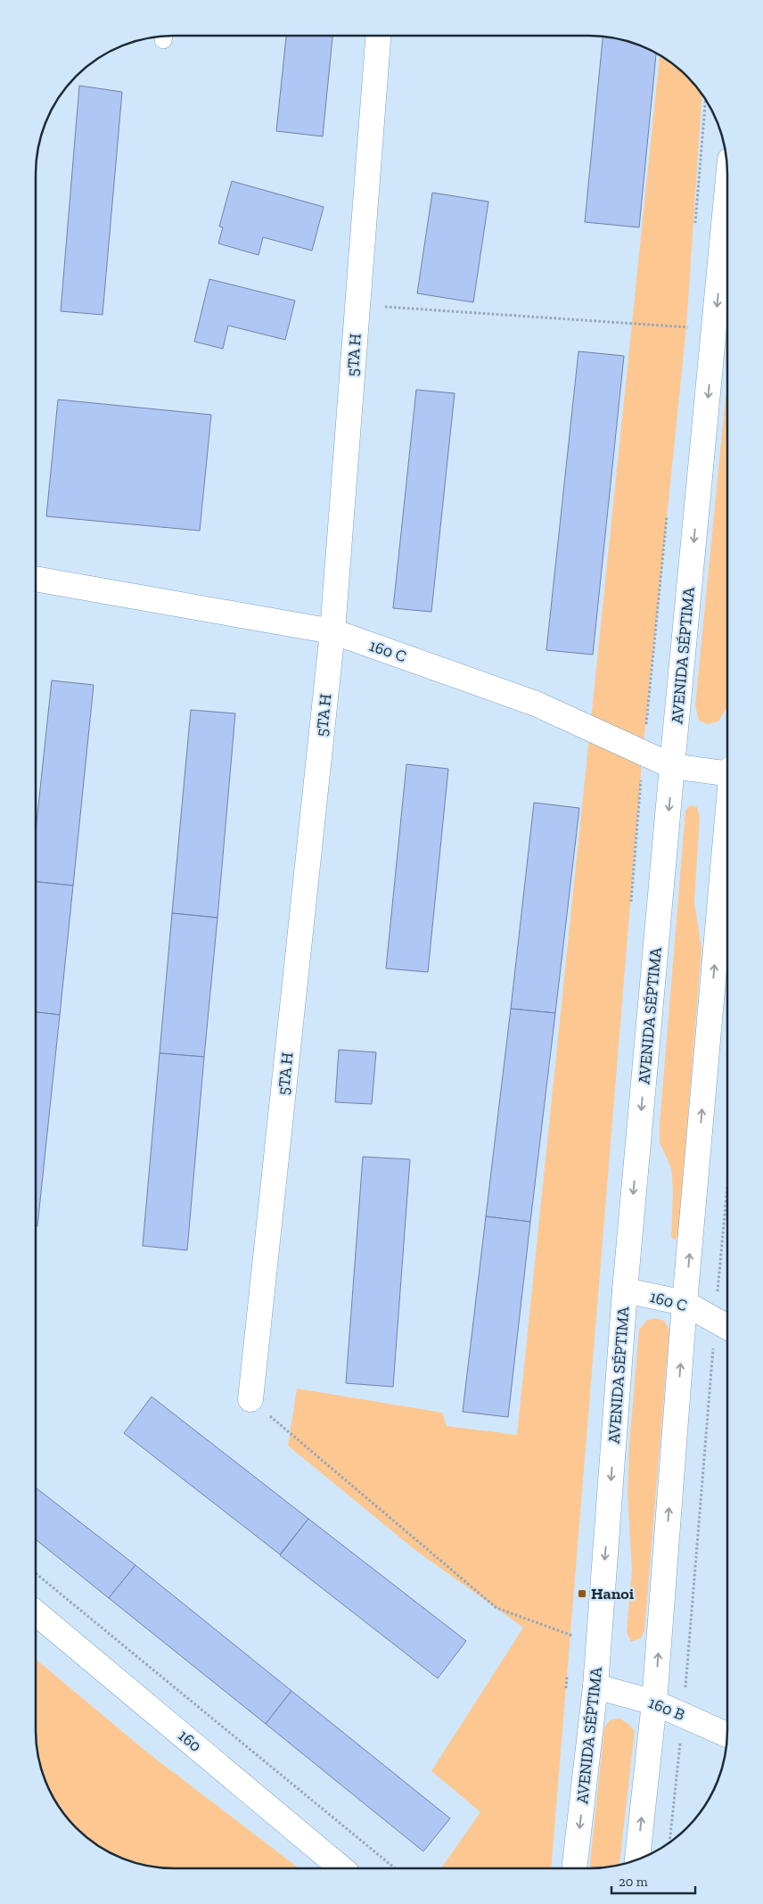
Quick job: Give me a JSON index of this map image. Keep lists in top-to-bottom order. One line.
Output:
{"streets":{"main road":["5TA H","160 C","AVENIDA SÉPTIMA","160 B","160"]},"crossings":[["5TA H","160 C"],["160 C","AVENIDA SÉPTIMA"],["AVENIDA SÉPTIMA","160 B"]],"places":{"transit":["Hanoi"]},"scale_bar":"20 m"}
